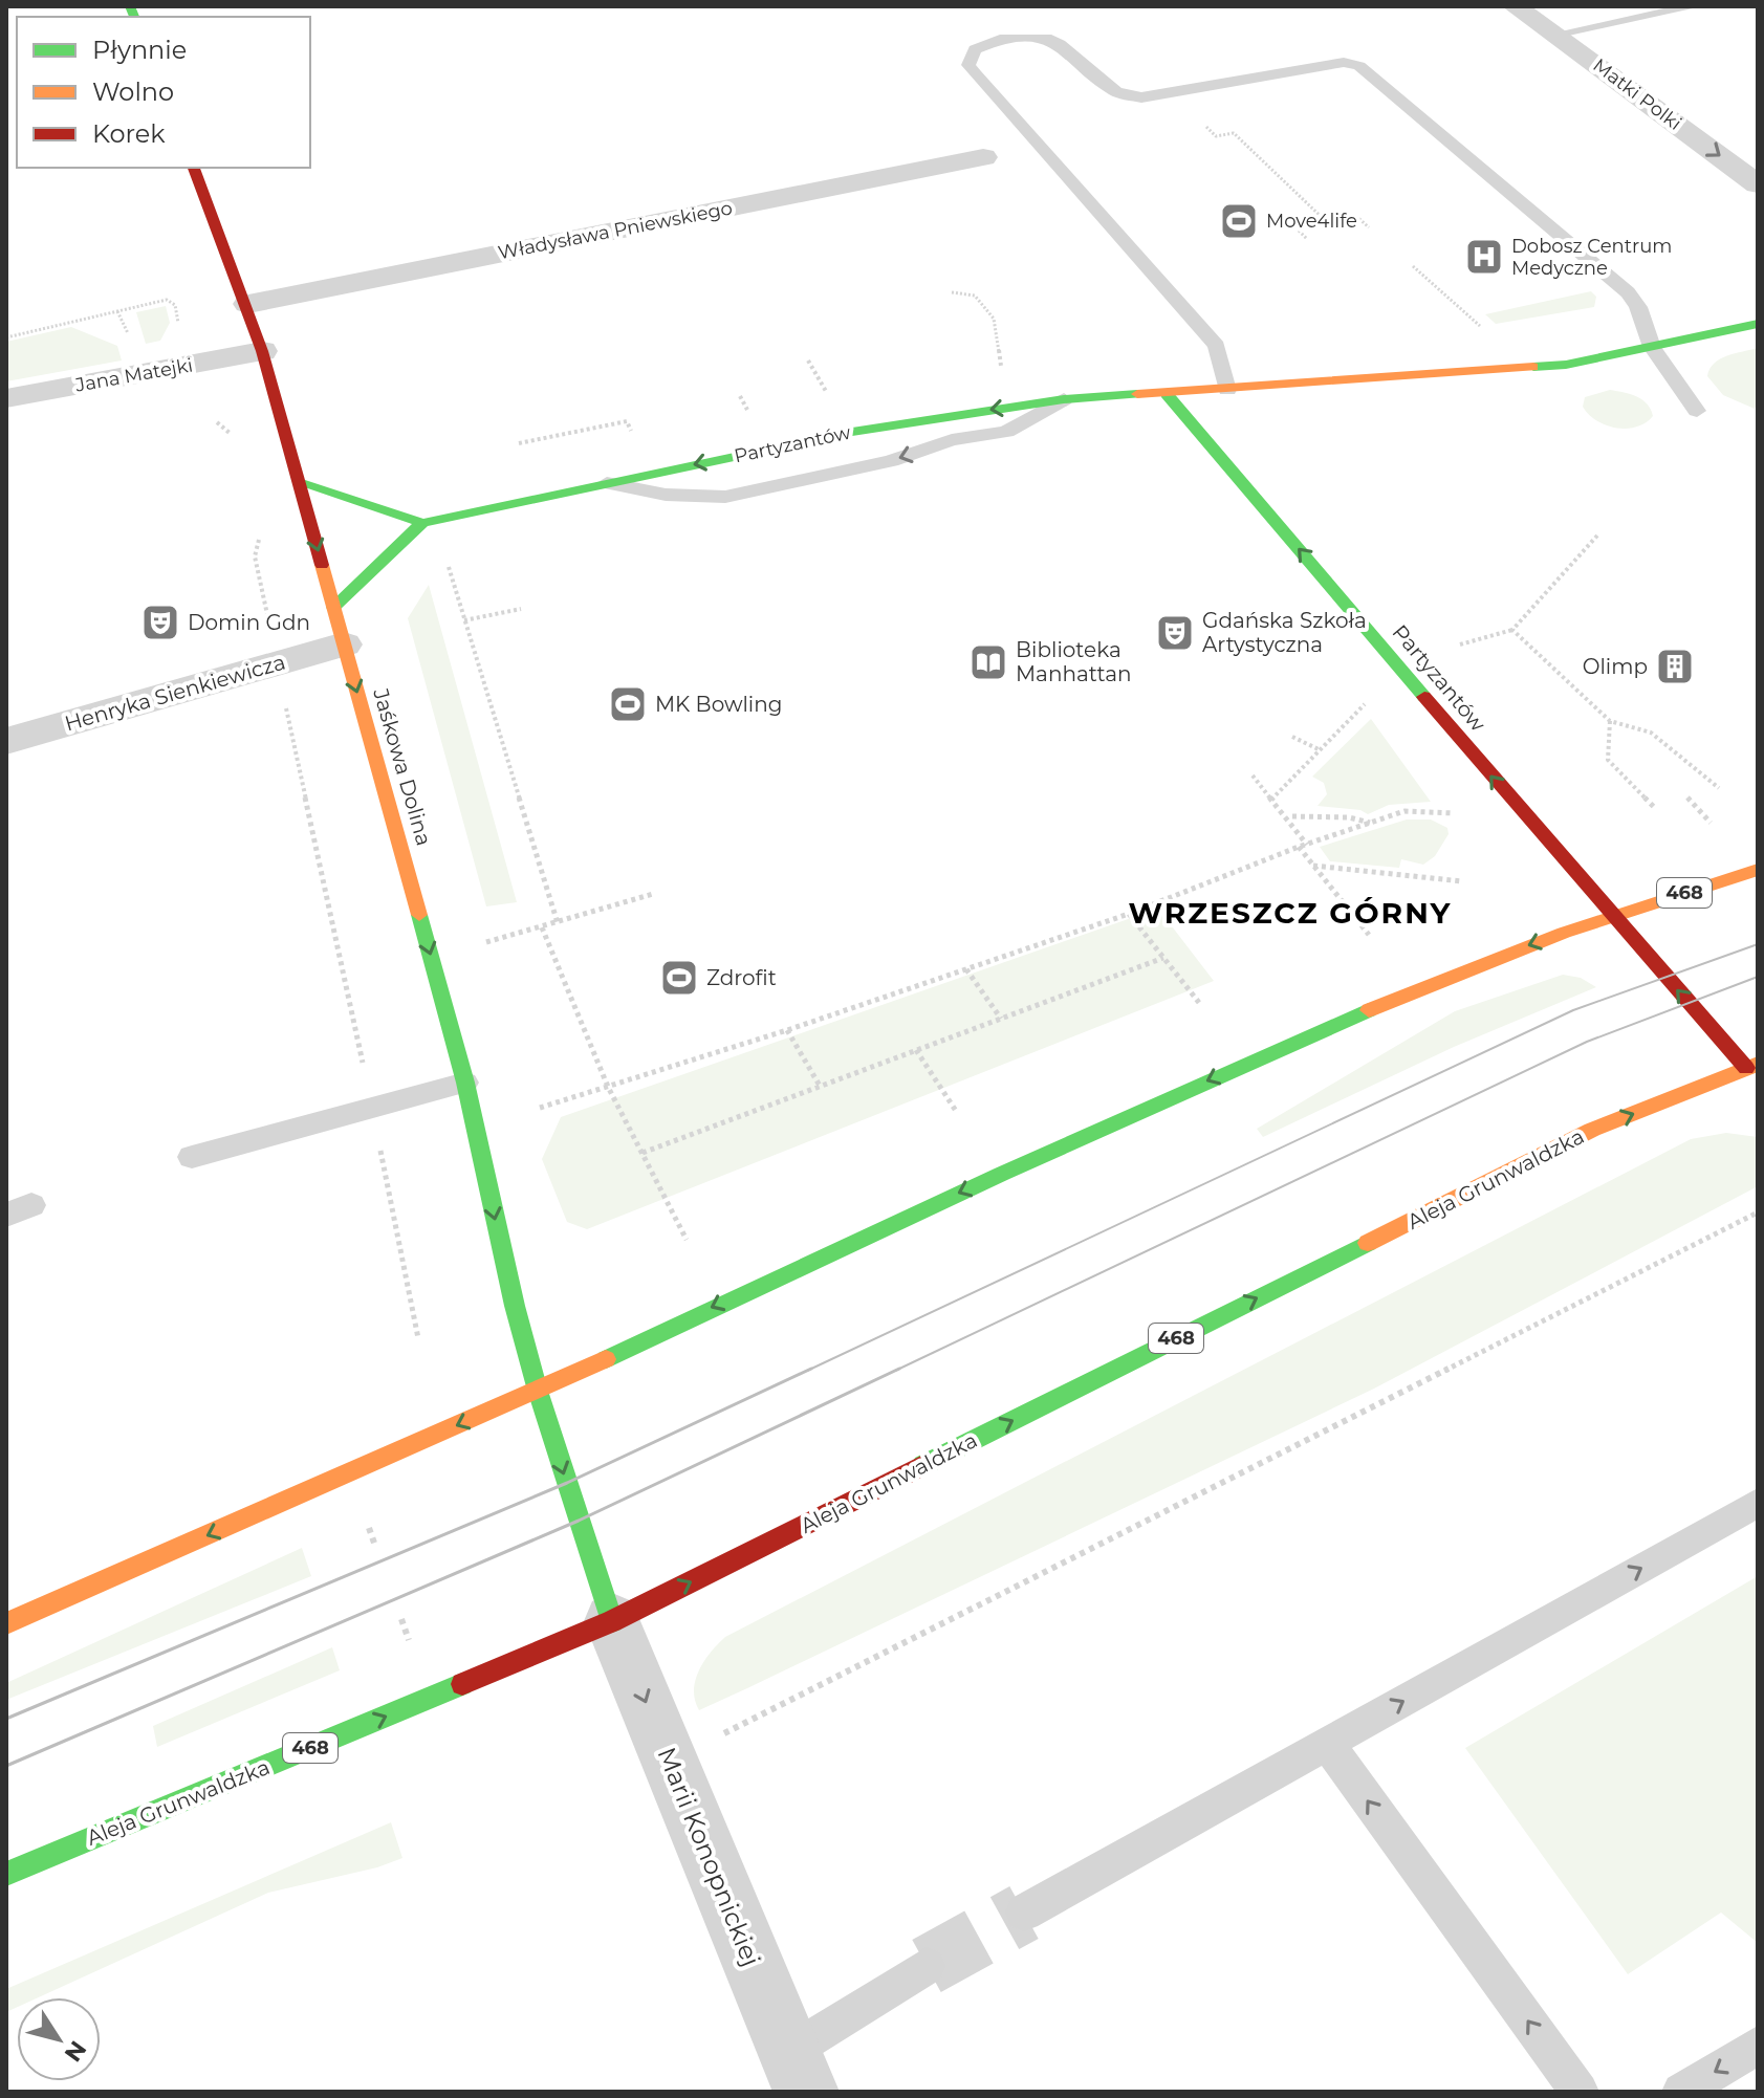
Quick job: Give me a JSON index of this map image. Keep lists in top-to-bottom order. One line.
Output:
{"streets":{"street":["Matki Polki","Władysława Pniewskiego","Jana Matejki","Partyzantów","Henryka Sienkiewicza","Jaśkowa Dolina","468","Aleja Grunwaldzka","Marii Konopnickiej"]},"crossings":[["Władysława Pniewskiego","Jaśkowa Dolina"],["Jana Matejki","Jaśkowa Dolina"],["Partyzantów","468"],["Partyzantów","Aleja Grunwaldzka"],["Henryka Sienkiewicza","Jaśkowa Dolina"],["Jaśkowa Dolina","468"],["Jaśkowa Dolina","Aleja Grunwaldzka"],["Jaśkowa Dolina","Marii Konopnickiej"],["Aleja Grunwaldzka","Marii Konopnickiej"]],"one_way":["Matki Polki","Partyzantów","Jaśkowa Dolina","Aleja Grunwaldzka","Marii Konopnickiej"],"districts":["WRZESZCZ GÓRNY"],"places":{"sports":["Move4life","MK Bowling","Zdrofit"],"hospital":["Dobosz Centrum Medyczne"],"theatre":["Domin Gdn","Gdańska Szkoła Artystyczna"],"library":["Biblioteka Manhattan"],"building":["Olimp"]},"legend":["Płynnie","Wolno","Korek"],"north":"bottom right"}
